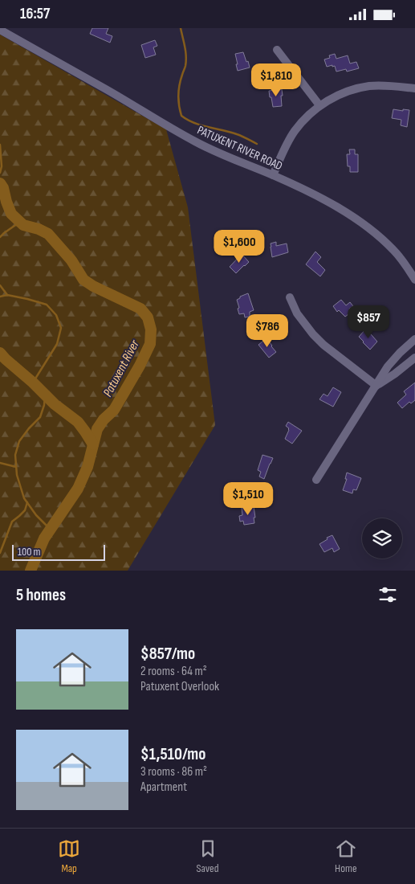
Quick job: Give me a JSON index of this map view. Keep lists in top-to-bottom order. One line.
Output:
{"streets":{"street":["PATUXENT RIVER ROAD"]},"water":["Patuxent River"],"scale_bar":"100 m","page":{"status":"16:57","price":["$1,810","$1,600","$857","$786","$1,510"],"scale":"100 m","heading":"5 homes","list":[{"name":"$857/mo","note":"2 rooms · 64 m² · Patuxent Overlook"},{"name":"$1,510/mo","note":"3 rooms · 86 m² · Apartment"}],"tabs":["Map","Saved","Home"]}}
